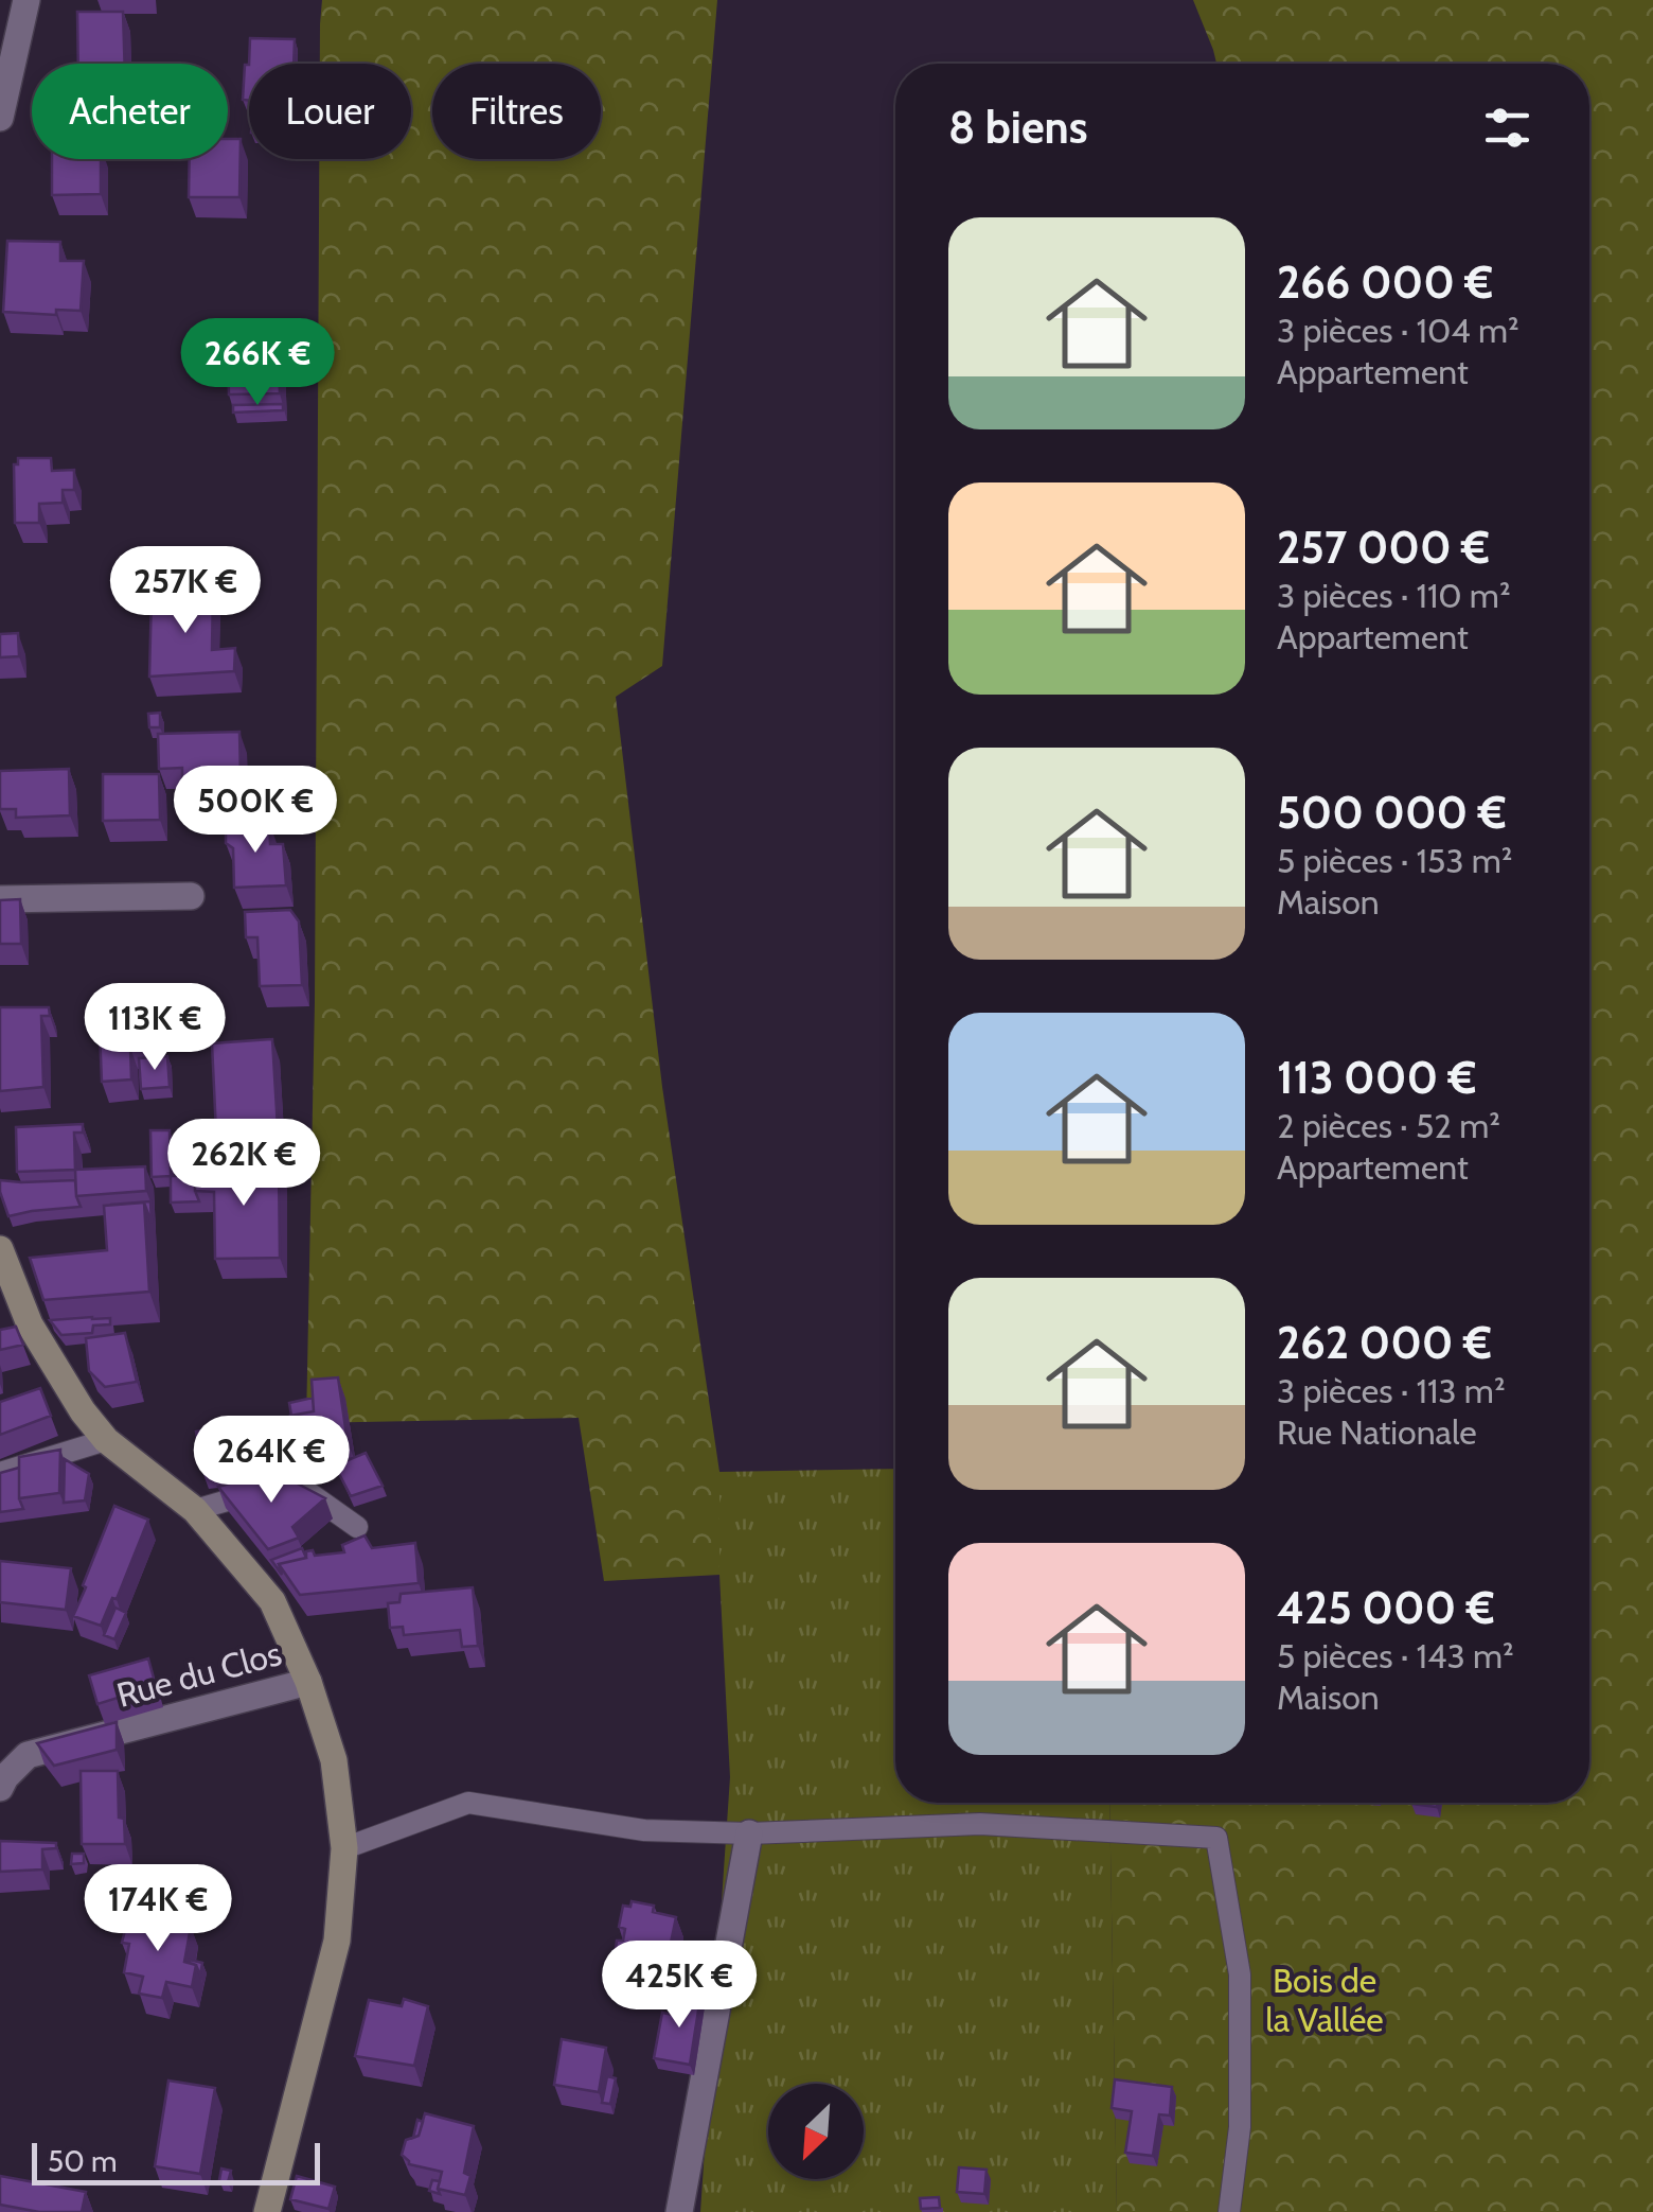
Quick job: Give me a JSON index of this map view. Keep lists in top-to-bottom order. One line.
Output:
{"streets":{"street":["Rue du Clos"]},"parks":["Bois de la Vallée"],"scale_bar":"50 m","north":"bottom left","page":{"chip":["Acheter","Louer","Filtres"],"heading":"8 biens","list":[{"name":"266 000 €","note":"3 pièces · 104 m² · Appartement"},{"name":"257 000 €","note":"3 pièces · 110 m² · Appartement"},{"name":"500 000 €","note":"5 pièces · 153 m² · Maison"},{"name":"113 000 €","note":"2 pièces · 52 m² · Appartement"},{"name":"262 000 €","note":"3 pièces · 113 m² · Rue Nationale"},{"name":"425 000 €","note":"5 pièces · 143 m² · Maison"}],"price":["266K €","257K €","500K €","113K €","262K €","264K €","174K €","425K €"],"scale":"50 m"}}
